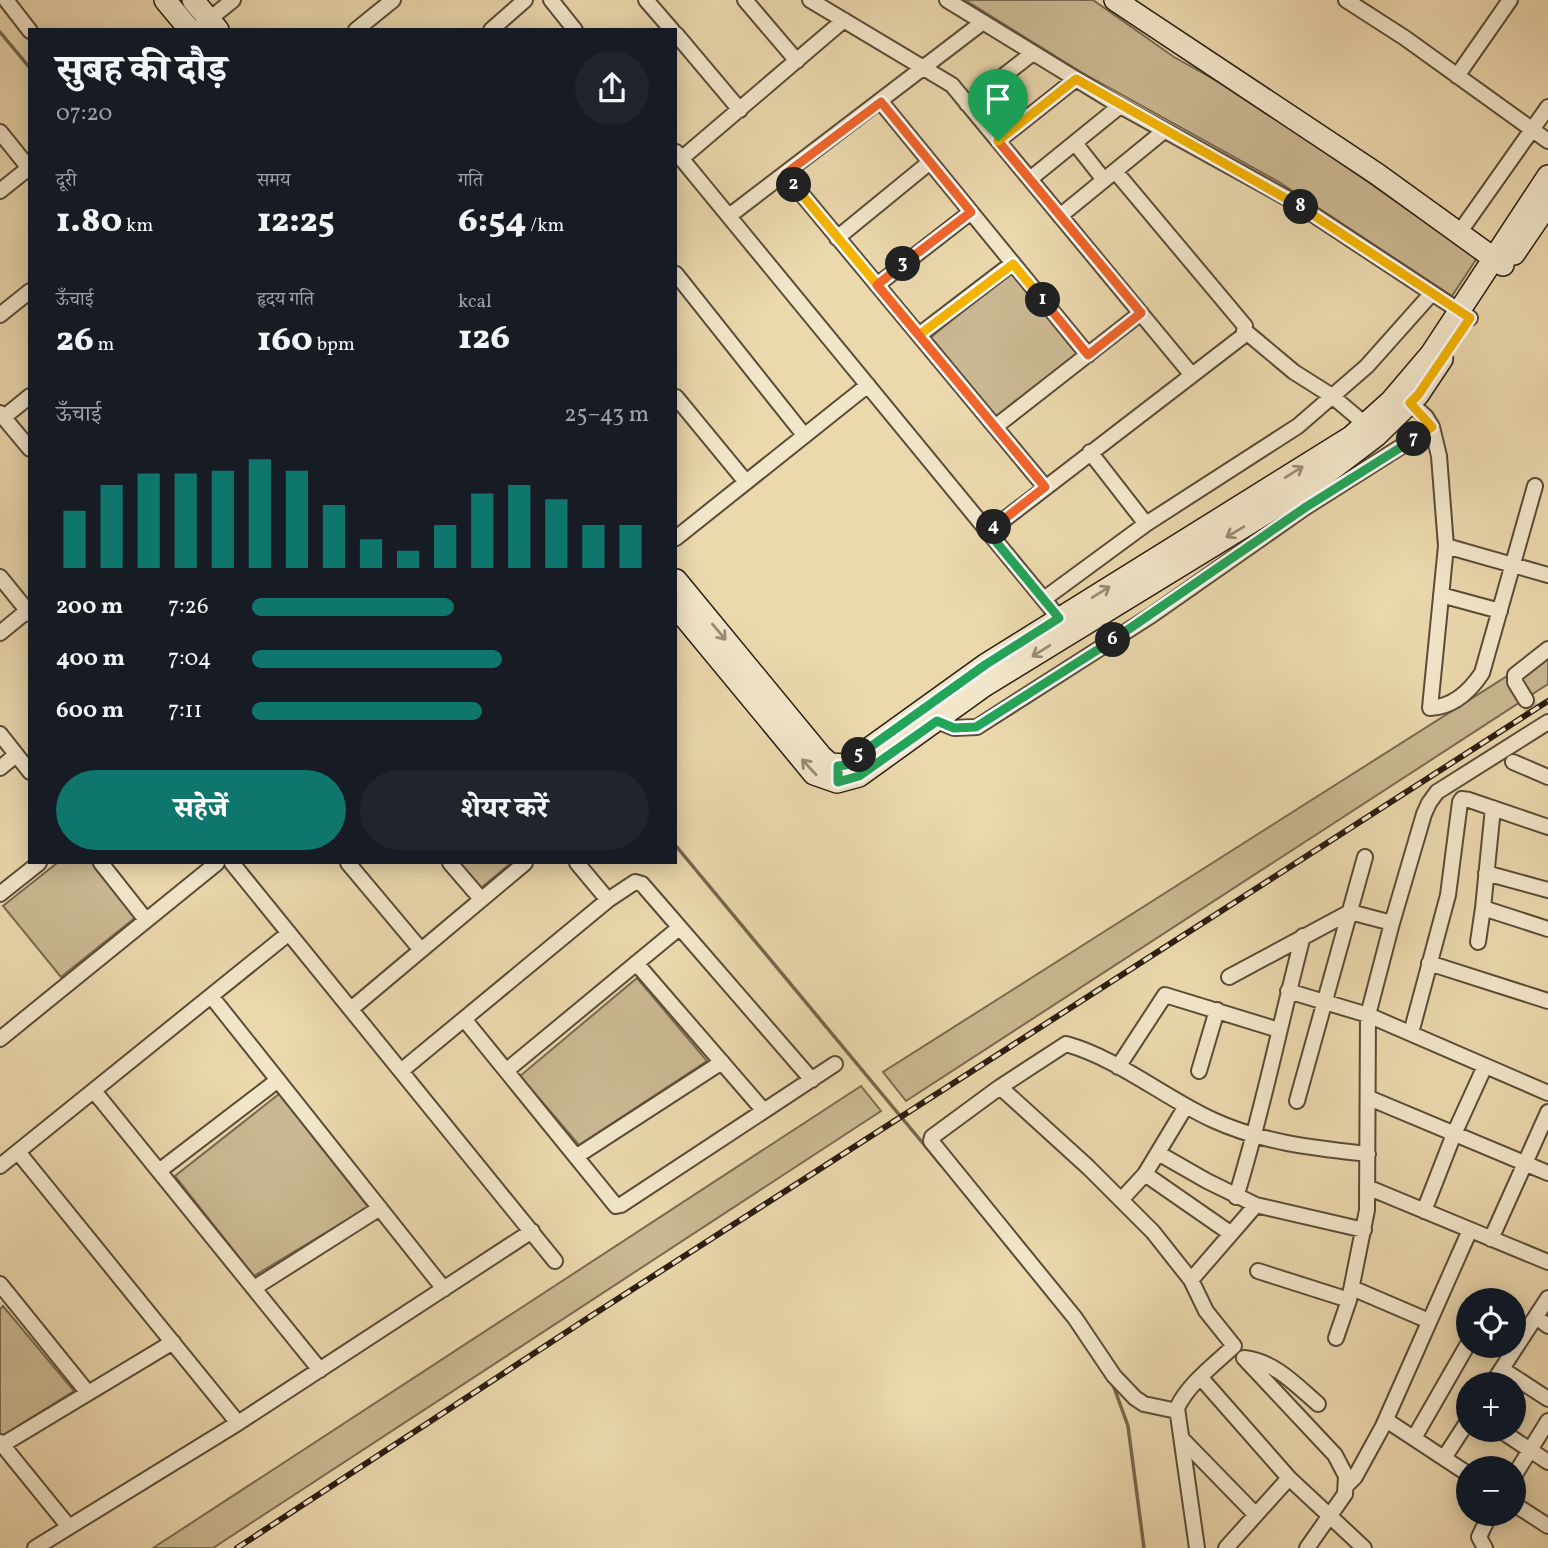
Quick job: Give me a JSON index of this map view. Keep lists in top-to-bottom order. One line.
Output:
{"page":{"heading":["सुबह की दौड़","07:20"],"stats":[["दूरी","1.80 km"],["समय","12:25"],["गति","6:54 /km"],["ऊँचाई","26 m"],["हृदय गति","160 bpm"],["kcal","126"]],"pins":["2","8","3","1","7","4","6","5"],"chart":["ऊँचाई","25–43 m"],"list":[{"name":"200 m","note":"7:26"},{"name":"400 m","note":"7:04"},{"name":"600 m","note":"7:11"}],"buttons":["सहेजें","शेयर करें"],"map_buttons":["+","−"]}}
